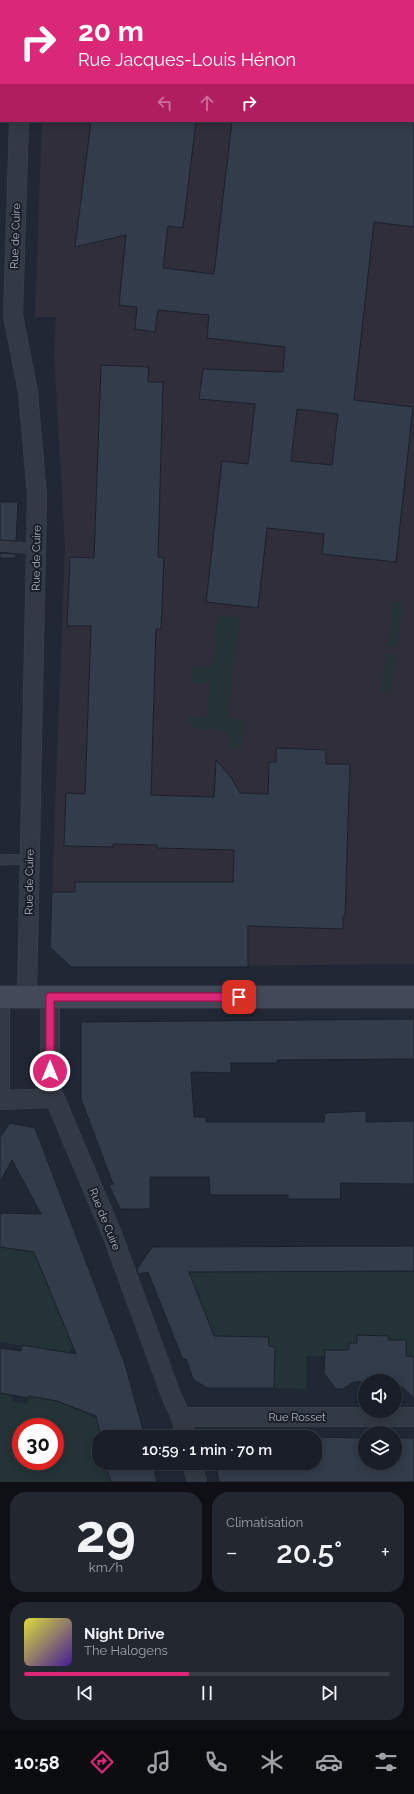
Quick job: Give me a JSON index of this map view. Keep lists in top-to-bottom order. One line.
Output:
{"streets":{"street":["Rue de Cuire","Rue Rosset"]},"crossings":[["Rue de Cuire","Rue Rosset"]],"page":{"turn":["20 m","Rue Jacques-Louis Hénon"],"limit":"30","trip":"10:59 · 1 min · 70 m","tile":[["29","km/h"],"Climatisation"],"heat":["−","20.5°","+"],"song":["Night Drive","The Halogens"],"tabs":"10:58"}}
